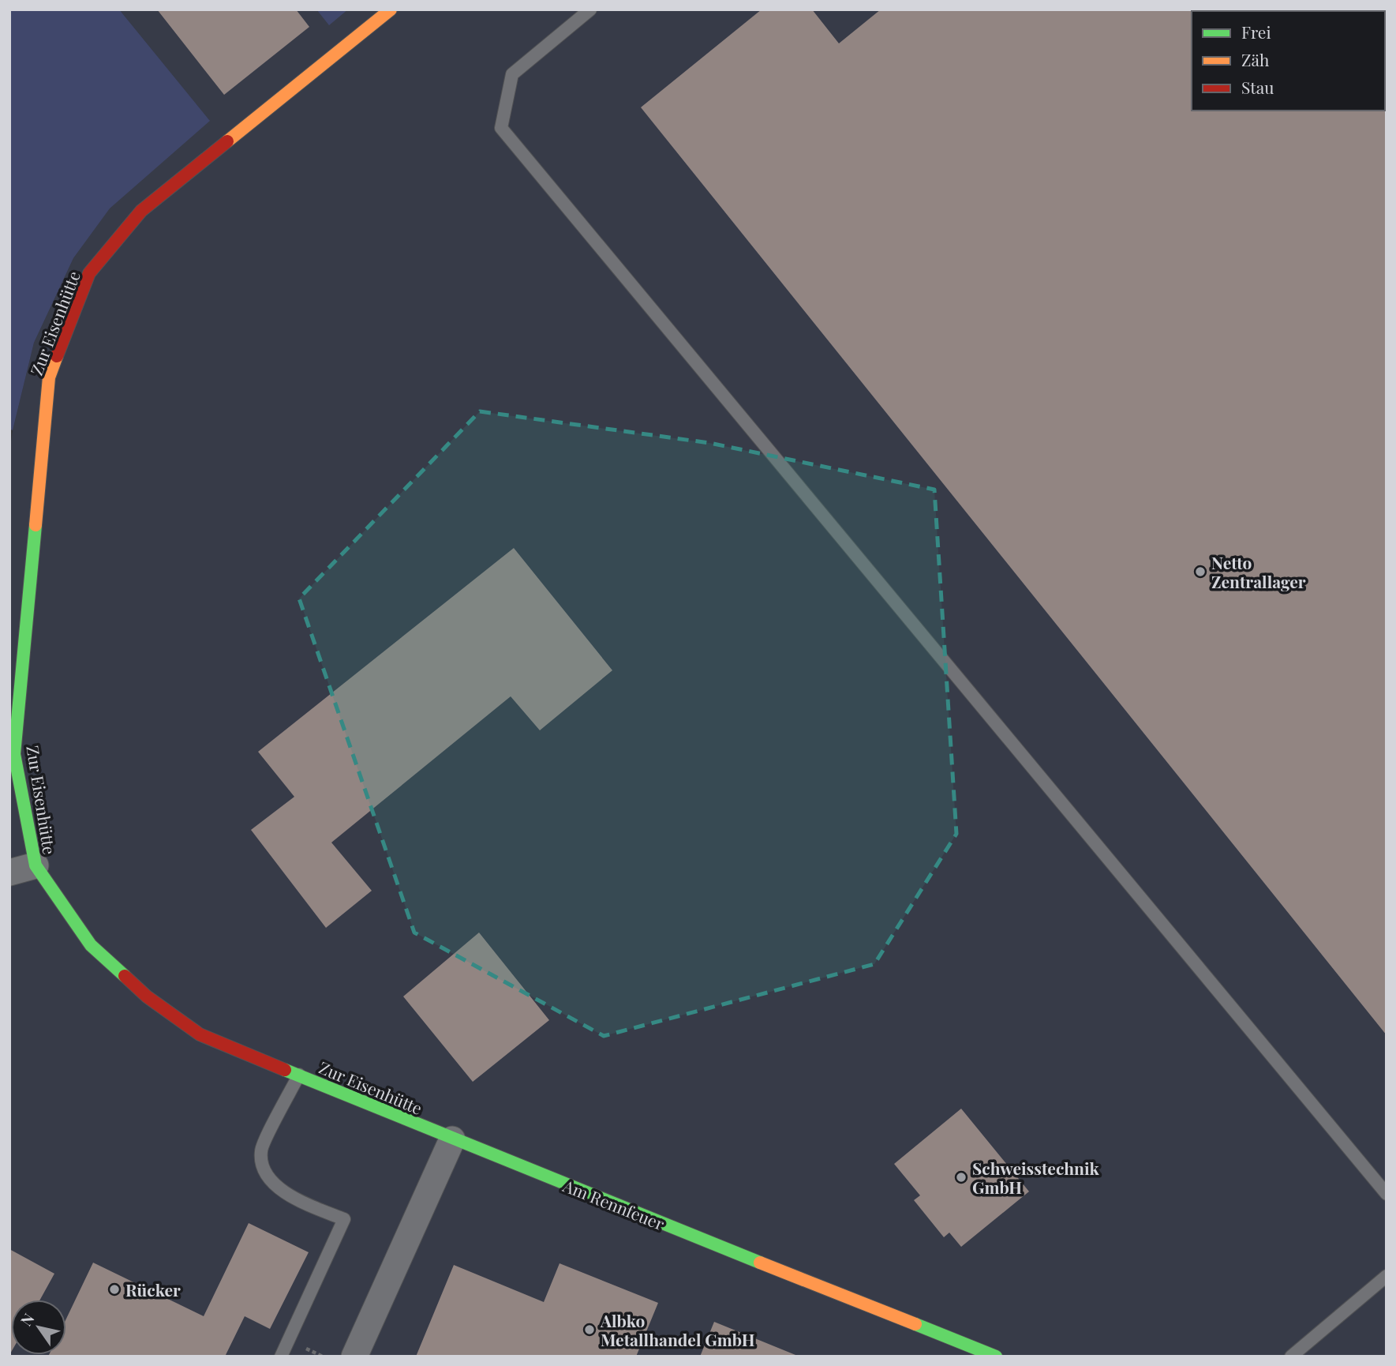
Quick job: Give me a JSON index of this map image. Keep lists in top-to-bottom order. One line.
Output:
{"streets":{"street":["Zur Eisenhütte","Am Rennfeuer"]},"crossings":[["Zur Eisenhütte","Am Rennfeuer"]],"places":["Netto Zentrallager","Schweisstechnik GmbH","Rücker","Albko Metallhandel GmbH"],"legend":["Frei","Zäh","Stau"],"north":"top left"}
